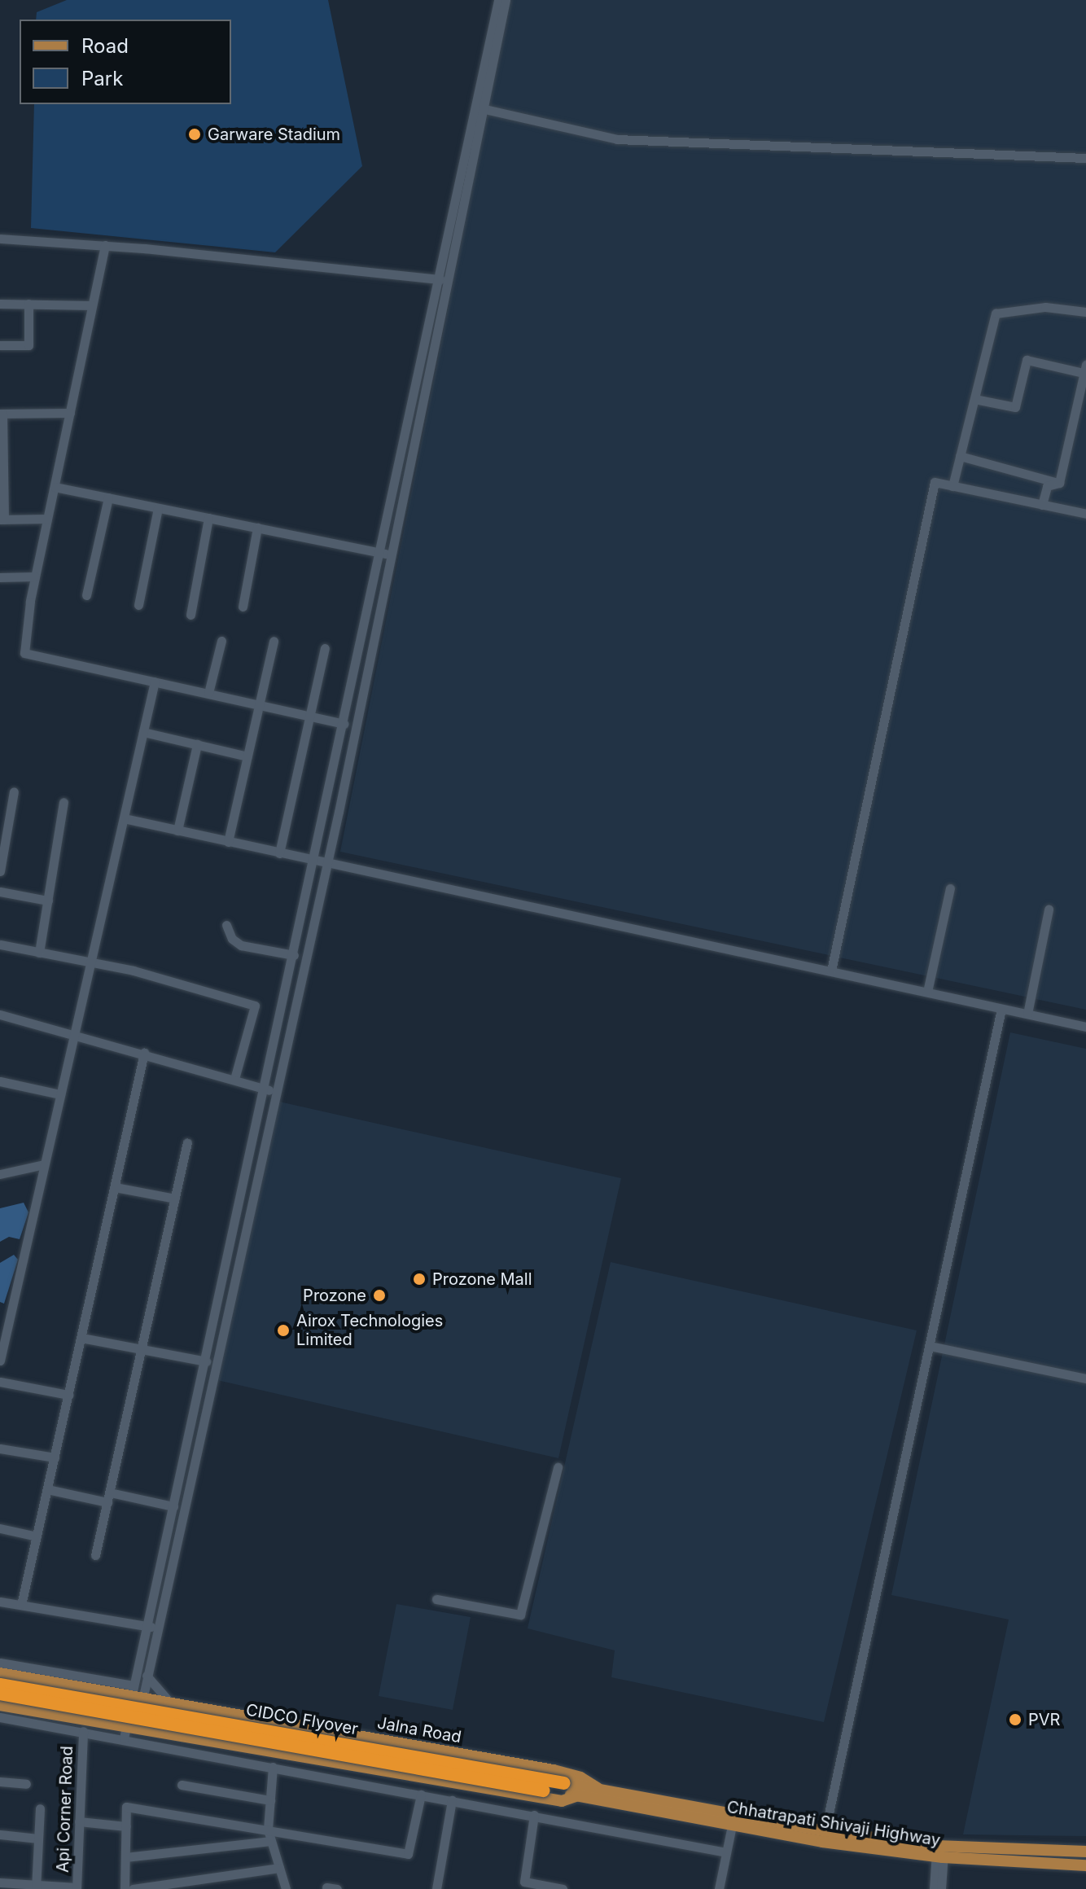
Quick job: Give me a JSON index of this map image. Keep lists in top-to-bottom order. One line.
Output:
{"streets":{"highway":["CIDCO Flyover"],"main road":["Jalna Road","Chhatrapati Shivaji Highway"],"street":["Api Corner Road"]},"crossings":[["CIDCO Flyover","Jalna Road"],["CIDCO Flyover","Chhatrapati Shivaji Highway"],["Jalna Road","Chhatrapati Shivaji Highway"]],"places":["Garware Stadium","Prozone Mall","Prozone","Airox Technologies Limited","PVR"],"legend":["Road","Park"]}
